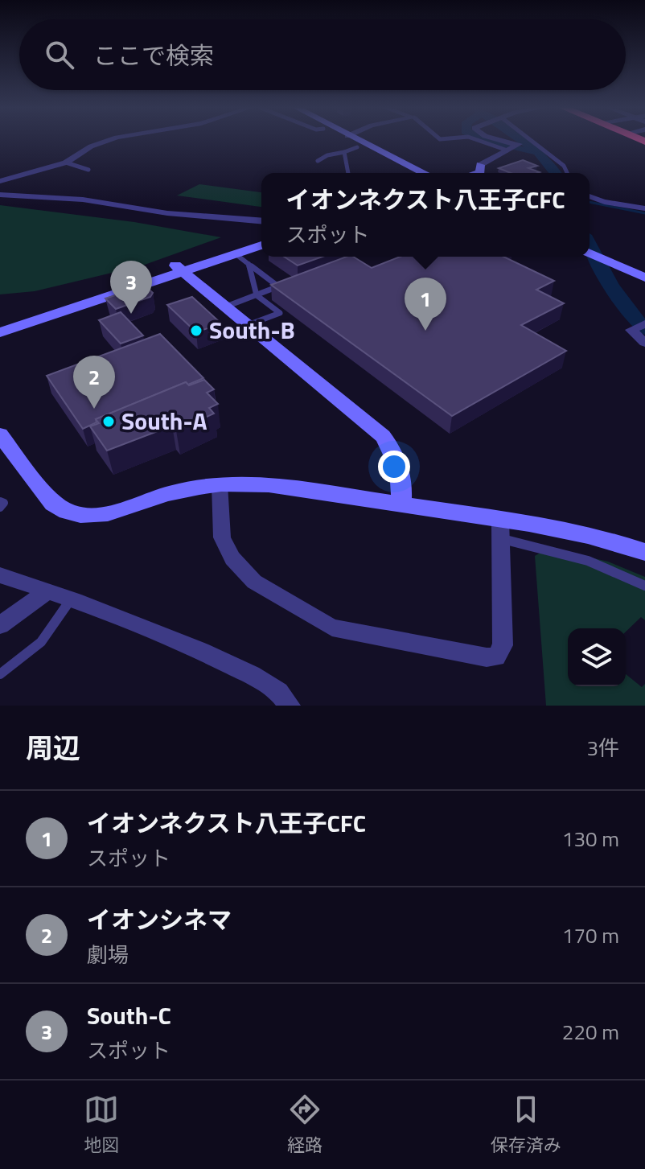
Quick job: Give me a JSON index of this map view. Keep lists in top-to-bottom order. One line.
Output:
{"places":["South-B","South-A"],"page":{"search":"ここで検索","popup":["イオンネクスト八王子CFC","スポット"],"pins":["3","1","2"],"heading":["周辺","3件"],"list":[{"mark":"1","name":"イオンネクスト八王子CFC","note":"スポット","value":"130 m"},{"mark":"2","name":"イオンシネマ","note":"劇場","value":"170 m"},{"mark":"3","name":"South-C","note":"スポット","value":"220 m"}],"nav":["地図","経路","保存済み"]}}
